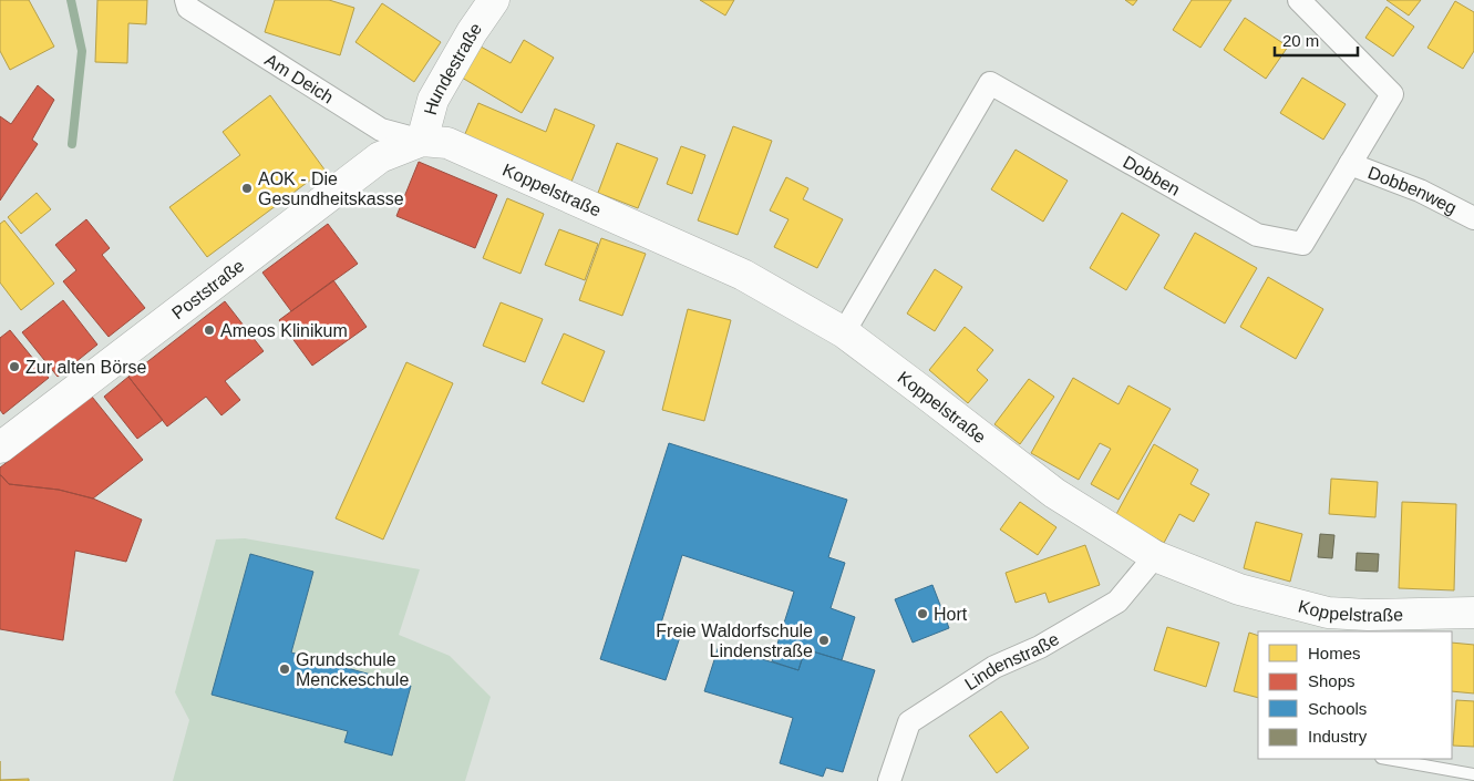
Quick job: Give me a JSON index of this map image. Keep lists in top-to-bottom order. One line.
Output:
{"streets":{"street":["Hundestraße","Am Deich","Dobben","Koppelstraße","Dobbenweg","Poststraße","Lindenstraße"]},"crossings":[["Hundestraße","Am Deich"],["Hundestraße","Koppelstraße"],["Hundestraße","Poststraße"],["Am Deich","Koppelstraße"],["Am Deich","Poststraße"],["Dobben","Koppelstraße"],["Dobben","Dobbenweg"],["Koppelstraße","Poststraße"],["Koppelstraße","Lindenstraße"]],"places":["AOK - Die Gesundheitskasse","Ameos Klinikum","Zur alten Börse","Hort","Freie Waldorfschule Lindenstraße","Grundschule Menckeschule"],"legend":["Homes","Shops","Schools","Industry"],"scale_bar":"20 m"}
